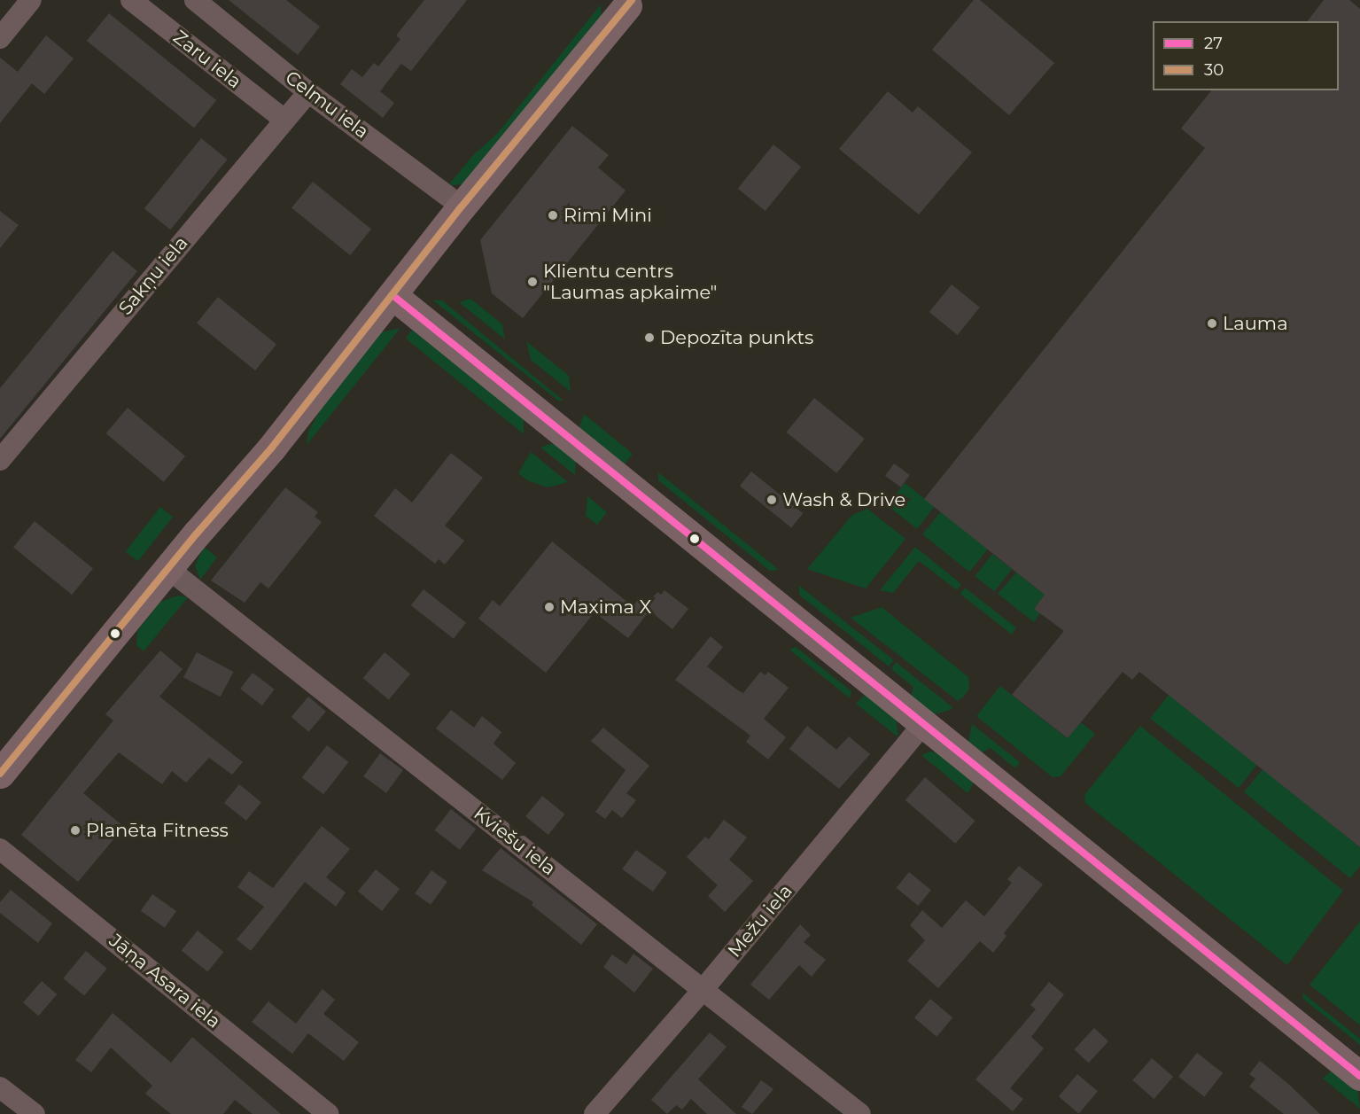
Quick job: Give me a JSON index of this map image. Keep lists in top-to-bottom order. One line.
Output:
{"streets":{"street":["Zaru iela","Celmu iela","Sakņu iela","Kviešu iela","Mežu iela","Jāņa Asara iela"]},"crossings":[["Zaru iela","Sakņu iela"],["Celmu iela","Sakņu iela"],["Kviešu iela","Mežu iela"]],"places":["Rimi Mini","Klientu centrs \"Laumas apkaime\"","Lauma","Depozīta punkts","Wash & Drive","Maxima X","Planēta Fitness"],"lines":["transit line 30","transit line 27"],"legend":["27","30"]}
